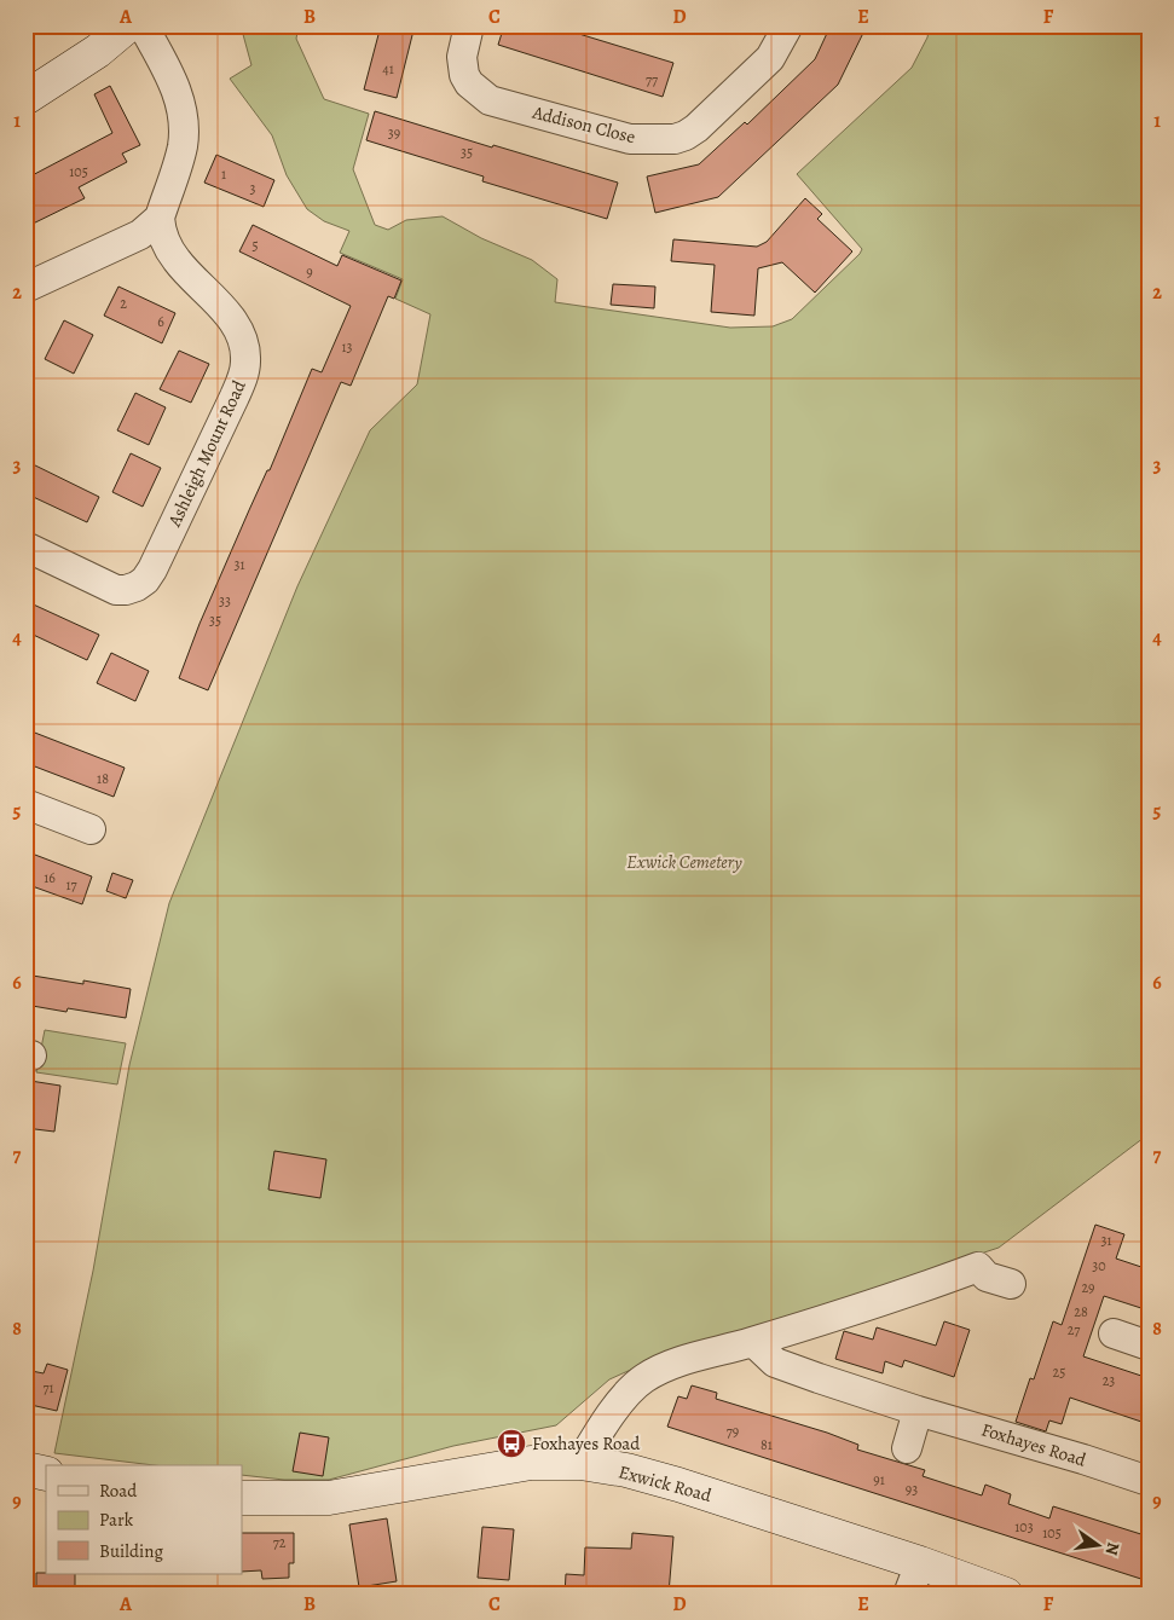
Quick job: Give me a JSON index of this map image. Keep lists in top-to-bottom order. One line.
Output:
{"streets":{"street":["Addison Close","Ashleigh Mount Road","Foxhayes Road","Exwick Road"]},"parks":["Exwick Cemetery"],"places":{"bus stop":["Foxhayes Road"]},"house_numbers":["41","77","39","35","105","1","3","5","9","2","6","13","31","33","35","18","16","17","31","30","29","28","27","25","23","71","79","81","91","93","103","105","72"],"legend":["Road","Park","Building"],"north":"right","grid":{"columns":["A","B","C","D","E","F"],"rows":["1","2","3","4","5","6","7","8","9"]}}
